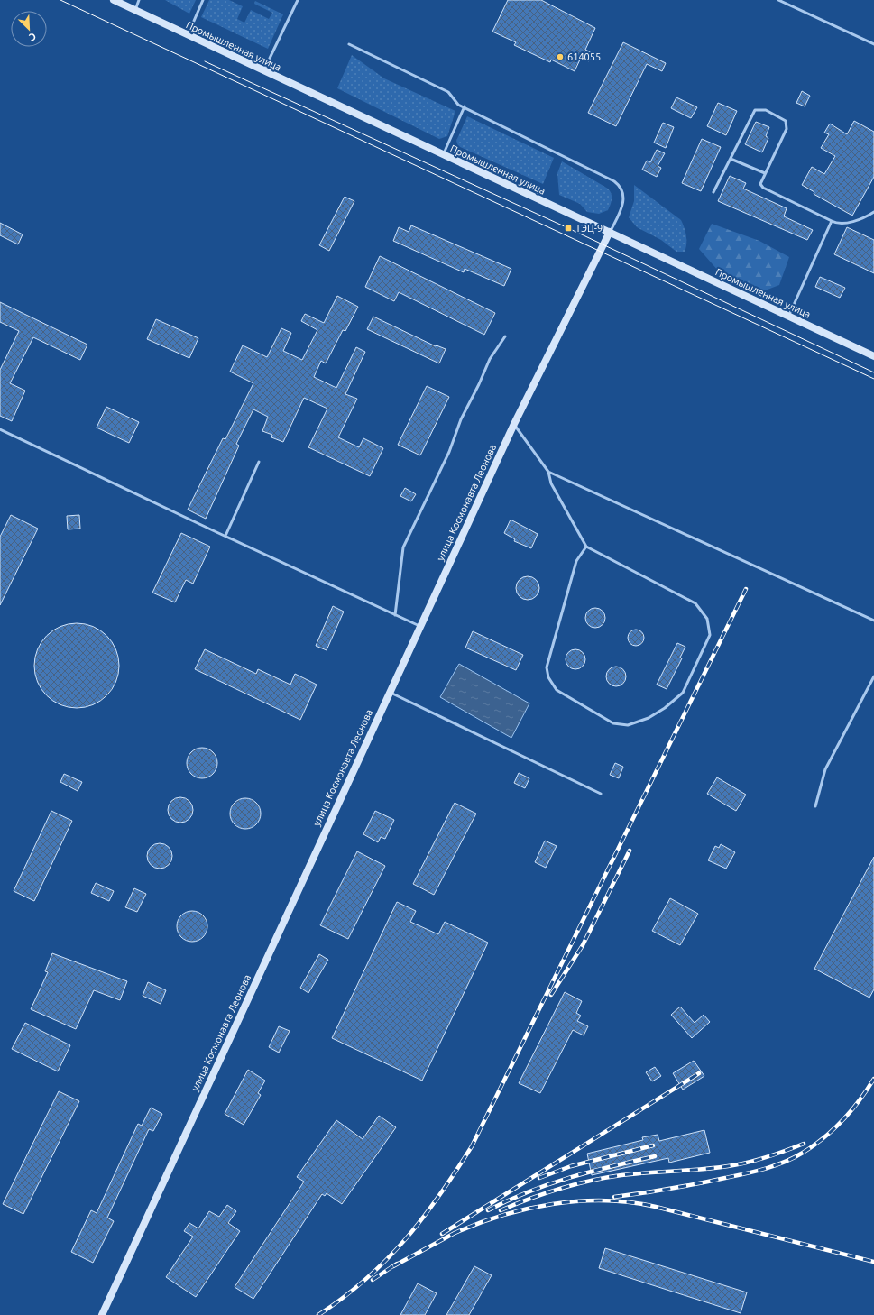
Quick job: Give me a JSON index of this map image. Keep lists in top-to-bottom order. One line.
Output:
{"streets":{"street":["Промышленная улица","улица Космонавта Леонова"]},"crossings":[["Промышленная улица","улица Космонавта Леонова"]],"places":{"other":["614055"],"transit":["ТЭЦ-9"]},"north":"bottom right"}
